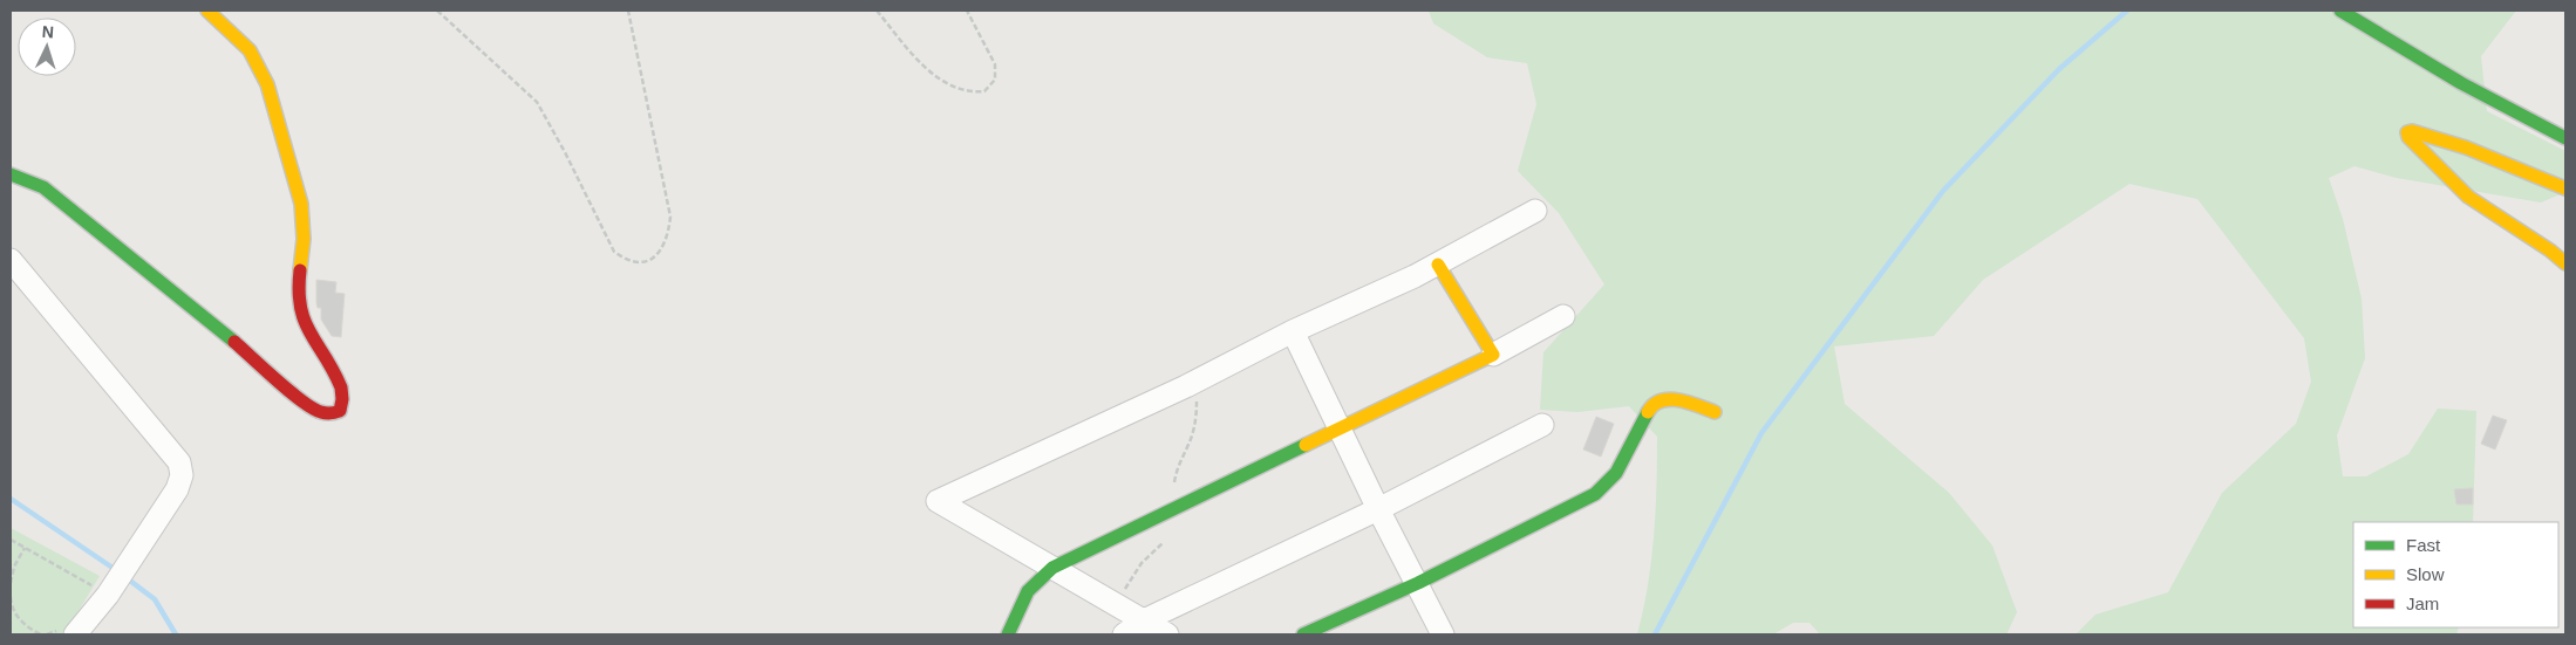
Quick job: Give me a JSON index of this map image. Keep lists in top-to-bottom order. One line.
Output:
{"legend":["Fast","Slow","Jam"],"north":"top"}
